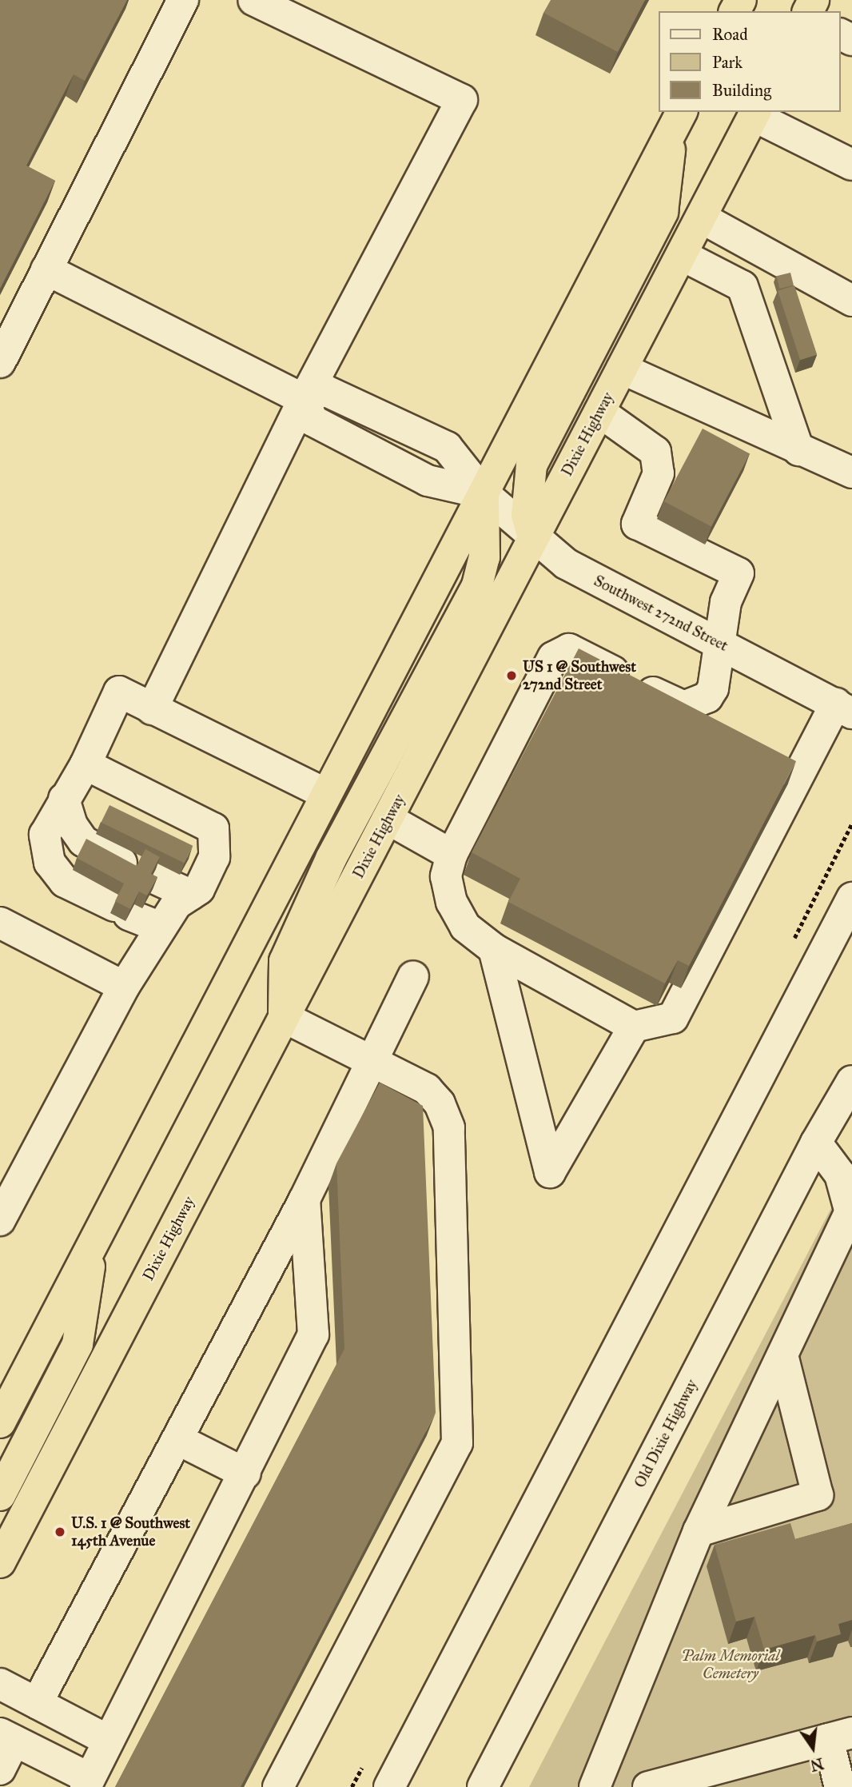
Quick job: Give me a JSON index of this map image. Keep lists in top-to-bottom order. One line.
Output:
{"streets":{"highway":["Dixie Highway"],"street":["Southwest 272nd Street","Old Dixie Highway"]},"crossings":[["Dixie Highway","Southwest 272nd Street"]],"parks":["Palm Memorial Cemetery"],"places":["US 1 @ Southwest 272nd Street","U.S. 1 @ Southwest 145th Avenue"],"legend":["Road","Park","Building"],"north":"bottom"}
